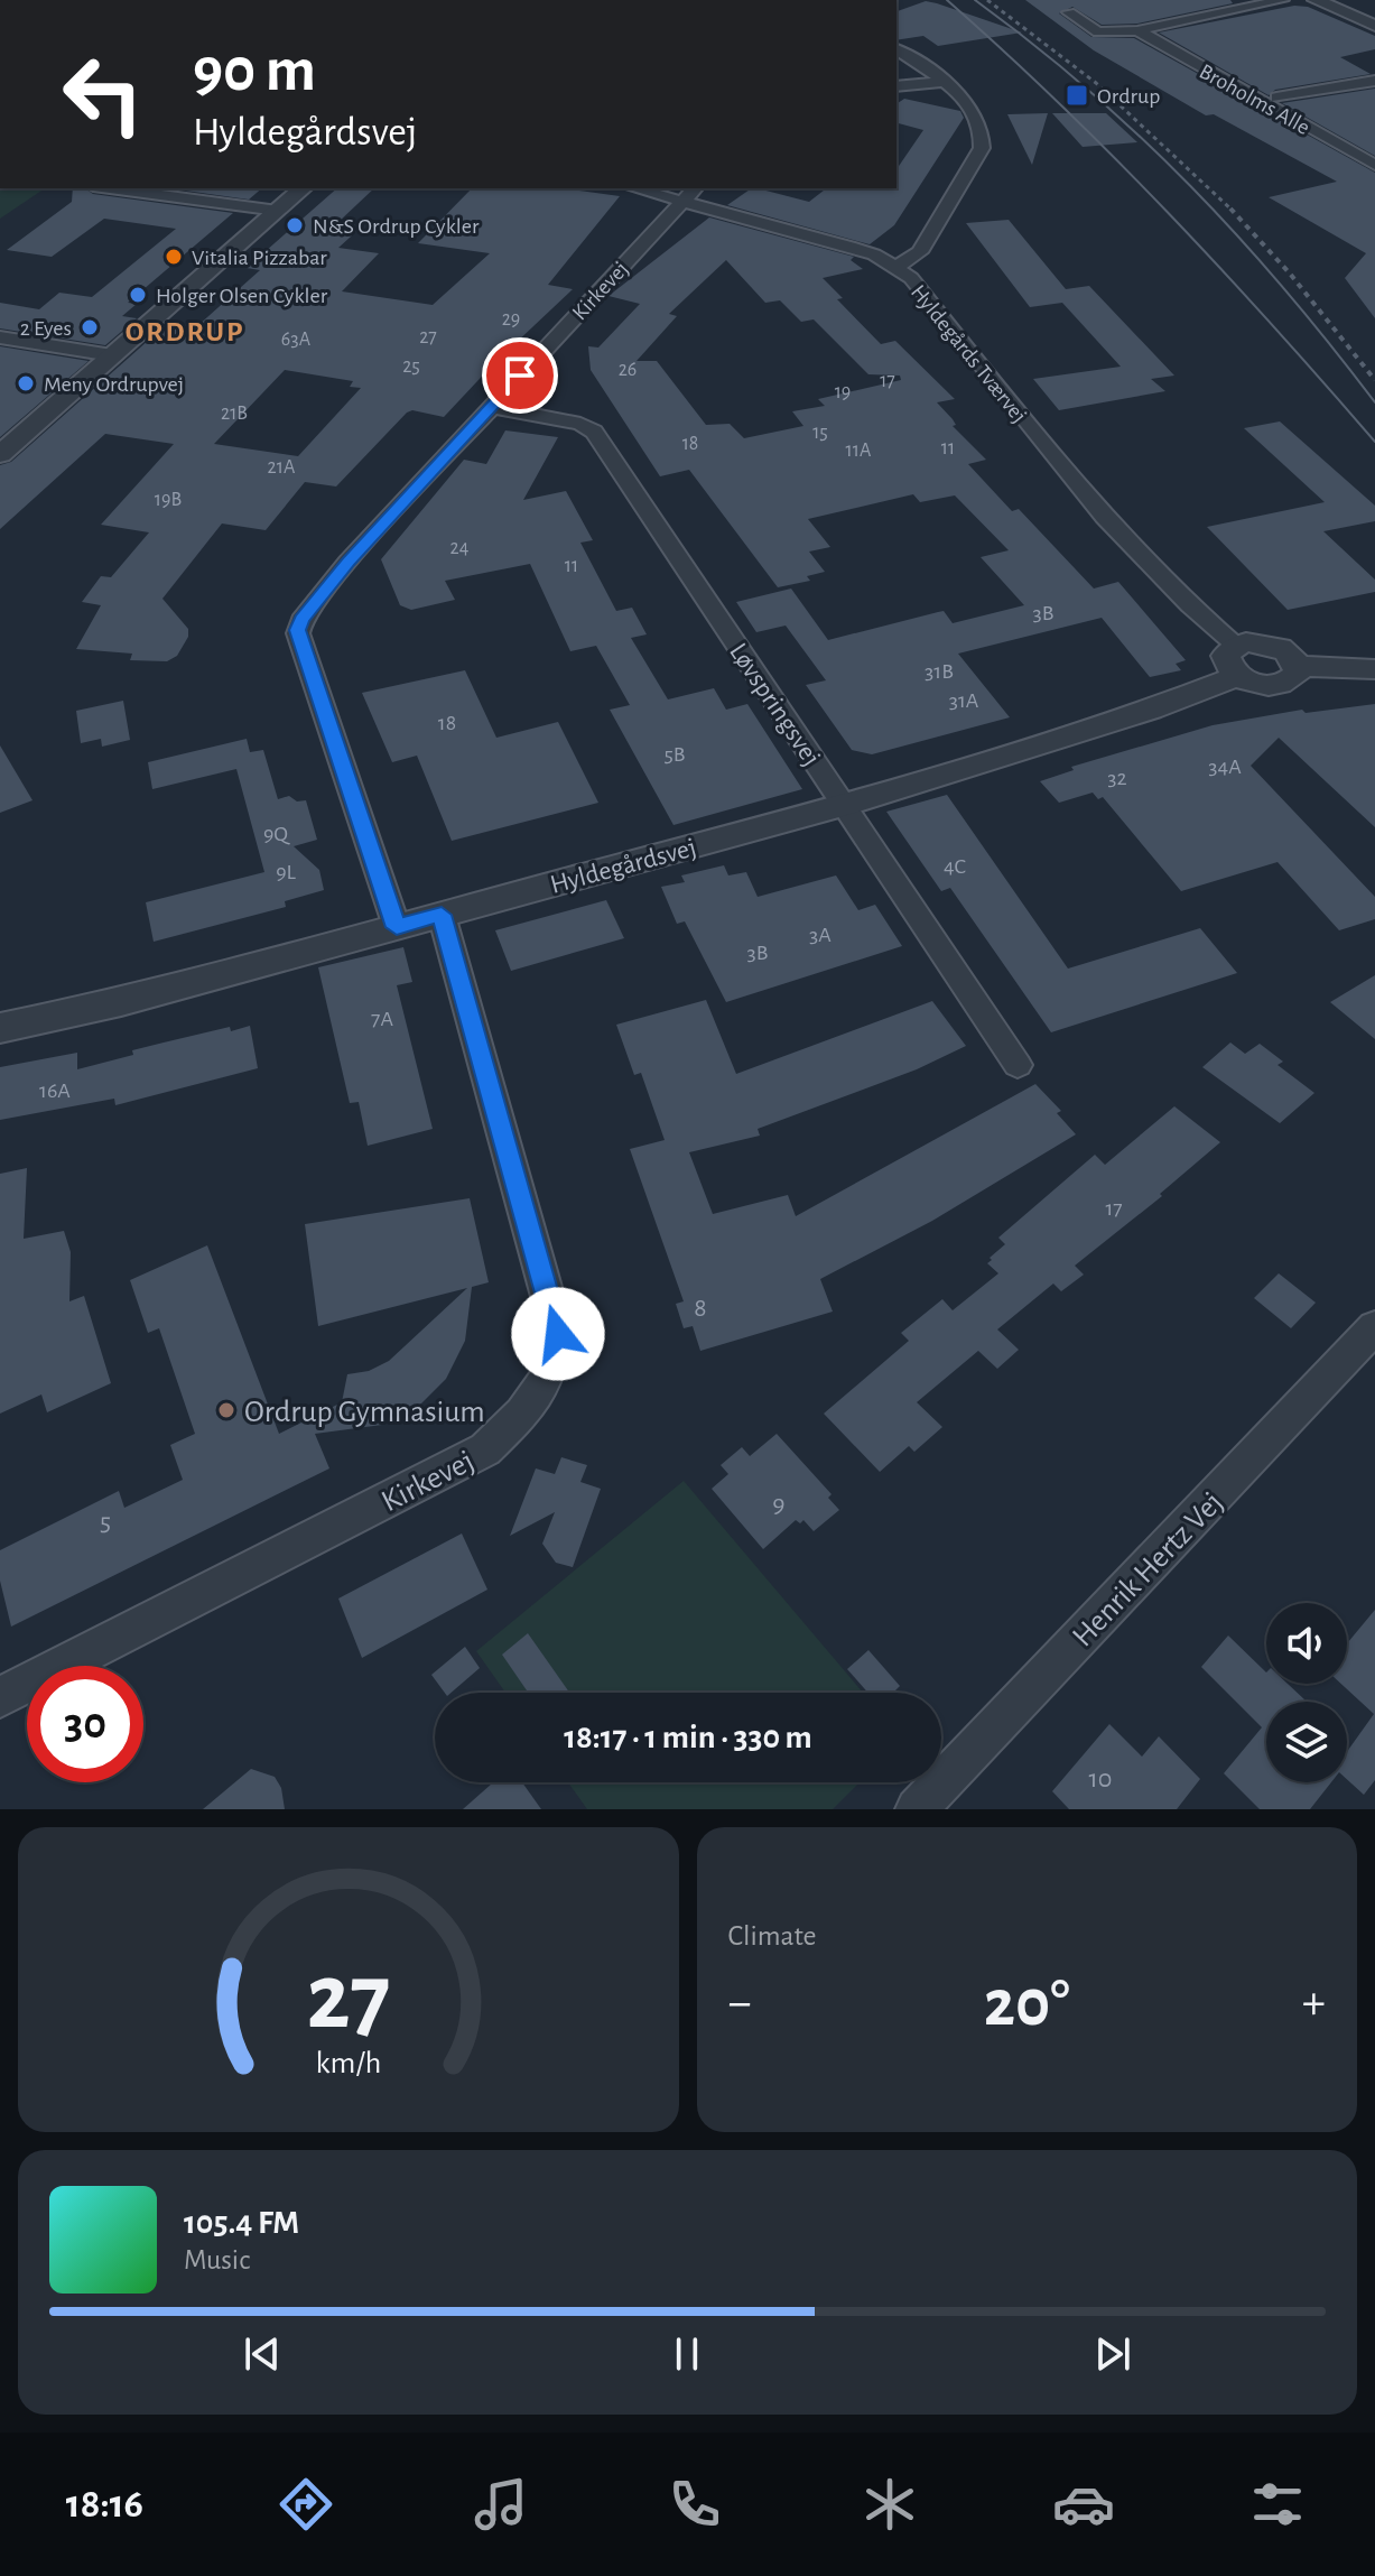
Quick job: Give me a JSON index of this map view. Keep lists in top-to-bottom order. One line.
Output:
{"streets":{"street":["Broholms Alle","Kirkevej","Hyldegårds Tværvej","Løvspringsvej","Hyldegårdsvej","Henrik Hertz Vej"]},"crossings":[["Kirkevej","Hyldegårds Tværvej"],["Kirkevej","Løvspringsvej"],["Kirkevej","Hyldegårdsvej"],["Hyldegårds Tværvej","Hyldegårdsvej"],["Løvspringsvej","Hyldegårdsvej"]],"districts":["ORDRUP"],"places":{"transit":["Ordrup"],"other":["N&S Ordrup Cykler","Vitalia Pizzabar","Holger Olsen Cykler","2 Eyes","Meny Ordrupvej","Ordrup Gymnasium"]},"house_numbers":["29","27","63A","25","26","17","19","21B","15","18","11","11A","21A","19B","24","11","3B","31B","31A","18","5B","34A","32","9Q","4C","9L","3A","3B","7A","16A","17","8","9","5","10"],"page":{"turn":["90 m","Hyldegårdsvej"],"limit":"30","trip":"18:17 · 1 min · 330 m","tile":"Climate","heat":["−","20°","+"],"song":["105.4 FM","Music"],"tabs":"18:16","gauge":["27","km/h"]}}
